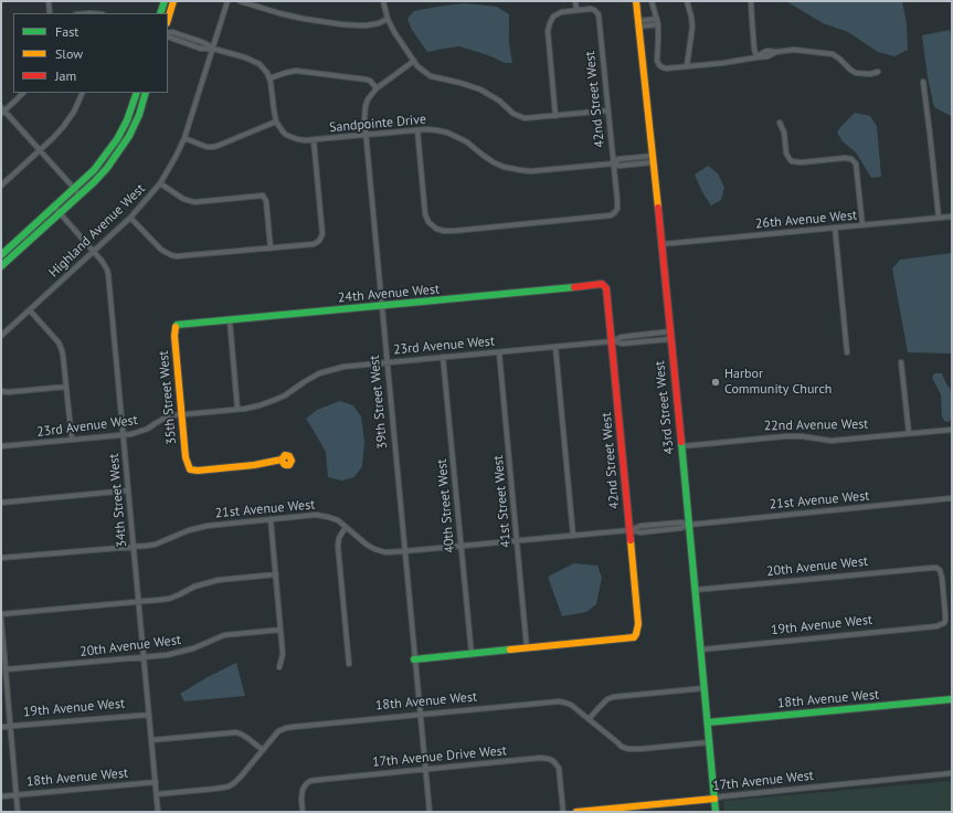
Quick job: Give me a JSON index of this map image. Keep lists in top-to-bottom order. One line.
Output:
{"streets":{"street":["42nd Street West","Sandpointe Drive","26th Avenue West","Highland Avenue West","24th Avenue West","23rd Avenue West","35th Street West","39th Street West","43rd Street West","22nd Avenue West","34th Street West","21st Avenue West","41st Street West","40th Street West","20th Avenue West","19th Avenue West","18th Avenue West","17th Avenue Drive West","17th Avenue West"]},"crossings":[["42nd Street West","Sandpointe Drive"],["42nd Street West","24th Avenue West"],["42nd Street West","23rd Avenue West"],["42nd Street West","21st Avenue West"],["42nd Street West","41st Street West"],["Sandpointe Drive","39th Street West"],["Sandpointe Drive","43rd Street West"],["26th Avenue West","43rd Street West"],["Highland Avenue West","34th Street West"],["24th Avenue West","35th Street West"],["24th Avenue West","39th Street West"],["23rd Avenue West","35th Street West"],["23rd Avenue West","39th Street West"],["23rd Avenue West","43rd Street West"],["23rd Avenue West","34th Street West"],["23rd Avenue West","41st Street West"],["23rd Avenue West","40th Street West"],["39th Street West","21st Avenue West"],["39th Street West","18th Avenue West"],["39th Street West","17th Avenue Drive West"],["43rd Street West","22nd Avenue West"],["43rd Street West","21st Avenue West"],["43rd Street West","20th Avenue West"],["43rd Street West","19th Avenue West"],["43rd Street West","18th Avenue West"],["43rd Street West","17th Avenue West"],["34th Street West","21st Avenue West"],["34th Street West","20th Avenue West"],["34th Street West","19th Avenue West"],["34th Street West","18th Avenue West"],["21st Avenue West","41st Street West"],["21st Avenue West","40th Street West"],["20th Avenue West","19th Avenue West"]],"places":["Harbor Community Church"],"legend":["Fast","Slow","Jam"]}
